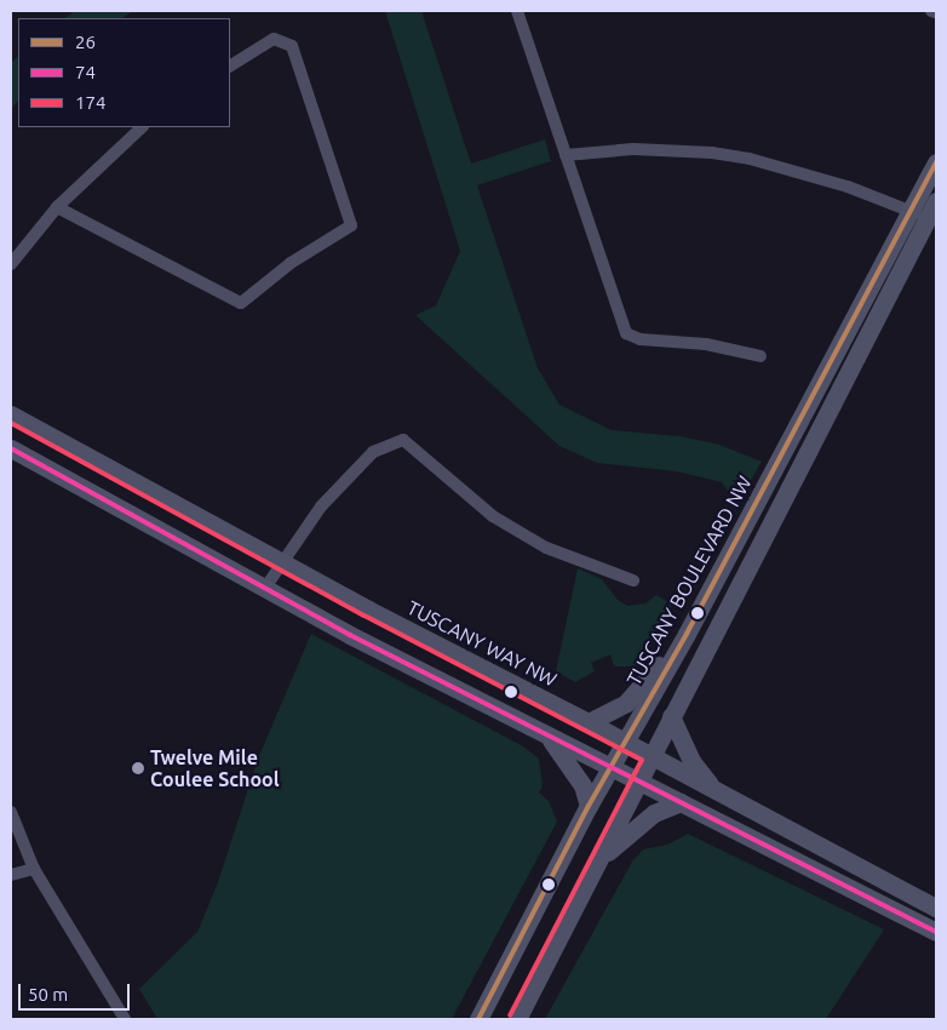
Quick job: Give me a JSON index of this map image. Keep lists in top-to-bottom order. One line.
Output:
{"streets":{"street":["TUSCANY BOULEVARD NW","TUSCANY WAY NW"]},"crossings":[["TUSCANY BOULEVARD NW","TUSCANY WAY NW"]],"places":["Twelve Mile Coulee School"],"lines":["transit line 26","transit line 174","transit line 74"],"legend":["26","74","174"],"scale_bar":"50 m"}
